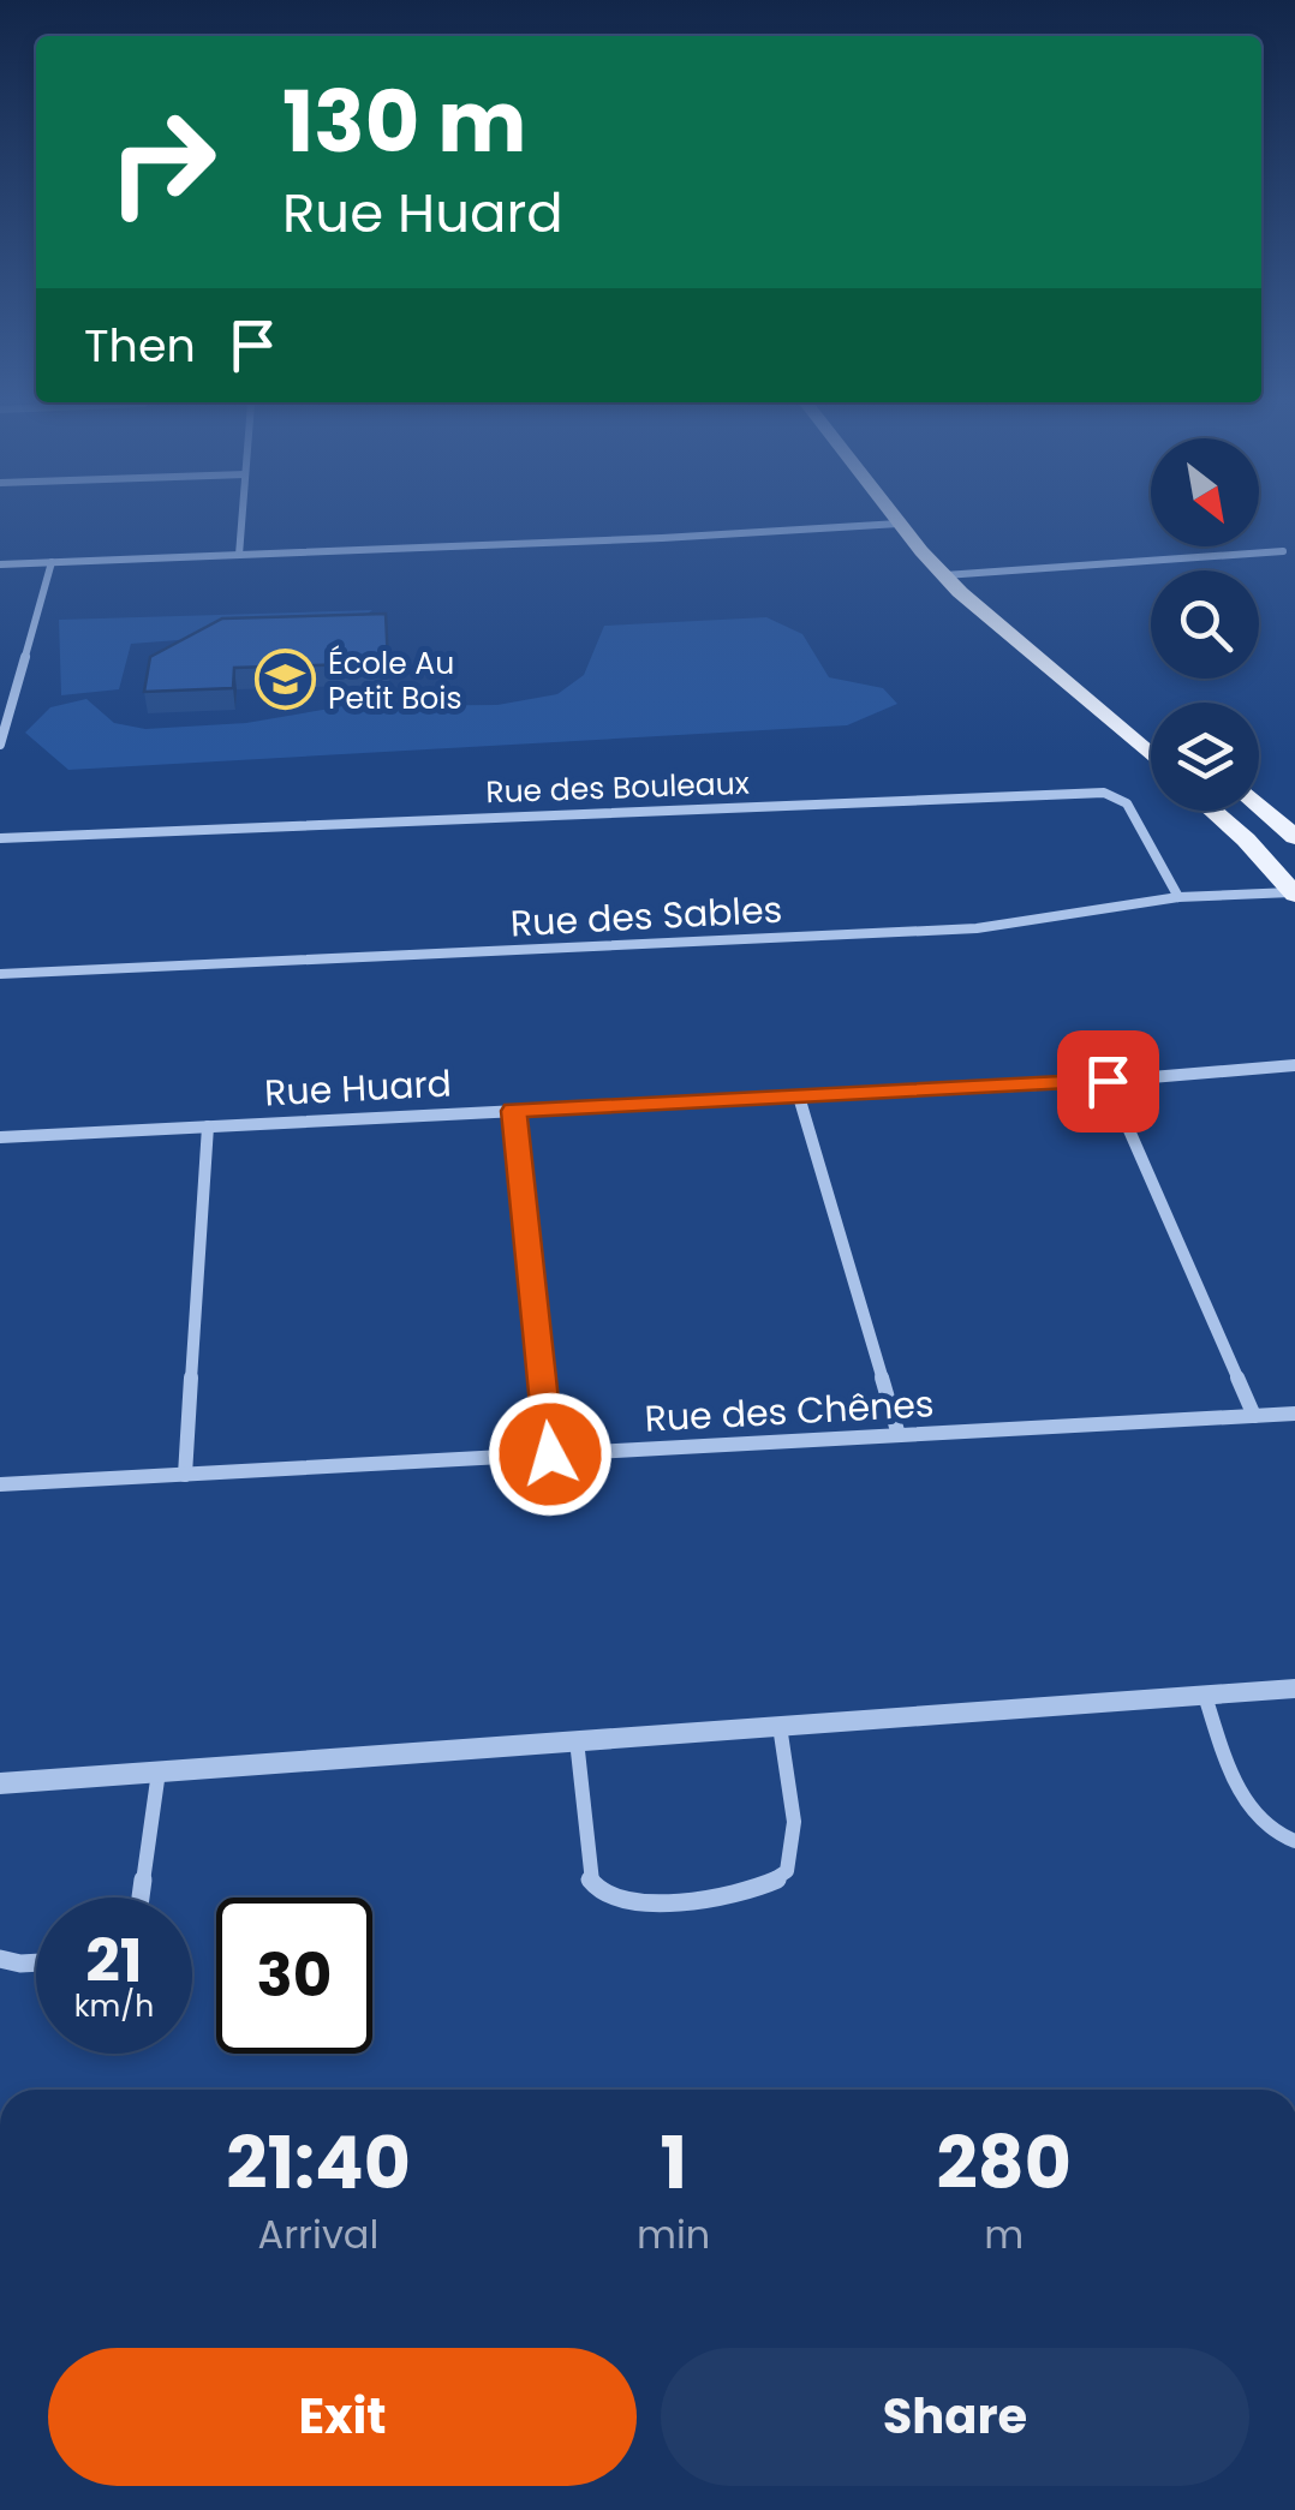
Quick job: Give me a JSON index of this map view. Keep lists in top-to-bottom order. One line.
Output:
{"streets":{"street":["Rue des Bouleaux","Rue des Sables","Rue Huard","Rue des Chênes"]},"crossings":[["Rue des Bouleaux","Rue des Sables"]],"places":{"school or university":["École Au Petit Bois"]},"north":"bottom right","page":{"turn":["130 m","Rue Huard"],"then":"Then","speed":"21 km/h","limit":"30","eta":["21:40","Arrival","1","min","280","m"],"buttons":["Exit","Share"]}}
